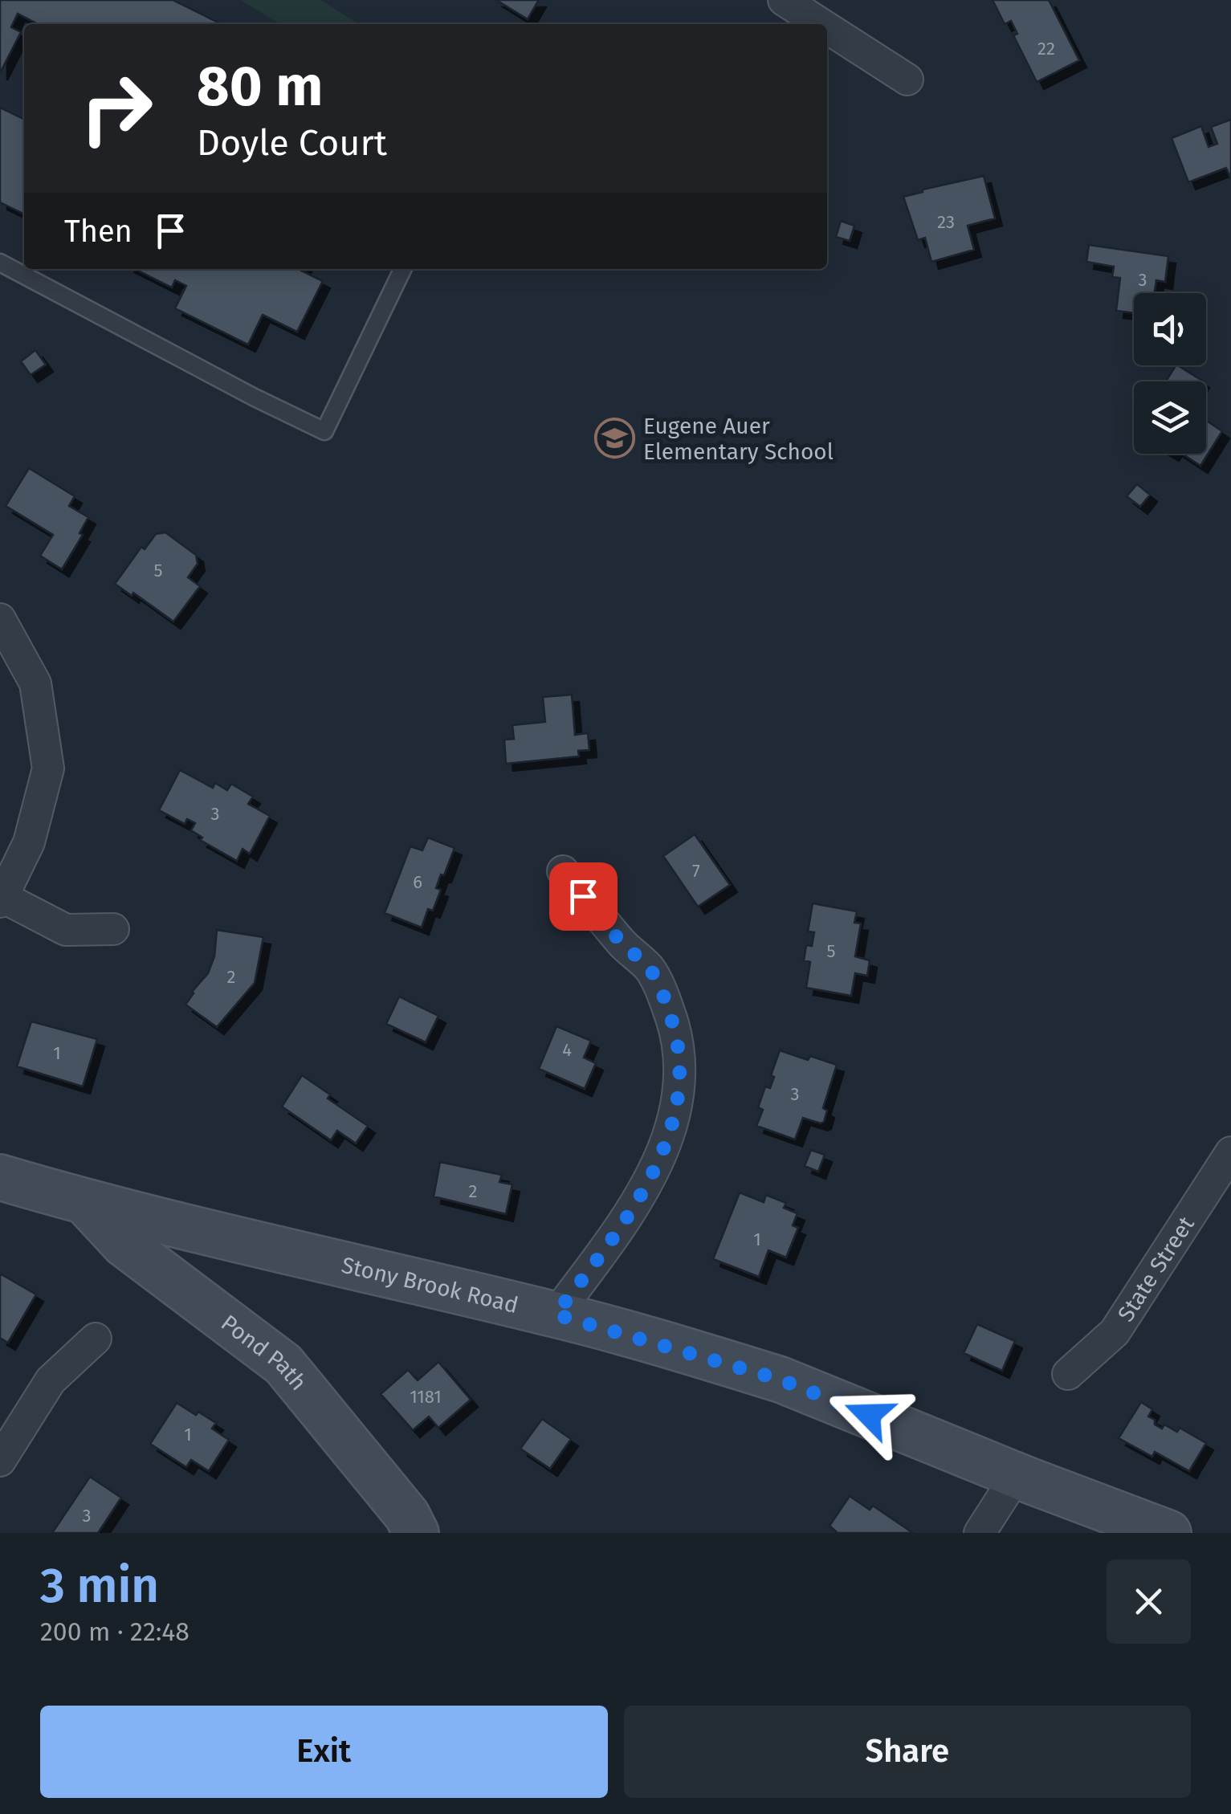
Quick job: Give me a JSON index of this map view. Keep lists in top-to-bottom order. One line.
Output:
{"streets":{"main road":["Stony Brook Road","Pond Path"],"street":["State Street"]},"crossings":[["Stony Brook Road","Pond Path"]],"places":{"school or university":["Eugene Auer Elementary School"]},"house_numbers":["22","23","3","5","3","7","6","5","2","4","1","3","2","1","1181","1","3"],"page":{"turn":["80 m","Doyle Court"],"then":"Then","heading":["3 min","200 m · 22:48"],"buttons":["Exit","Share"]}}
